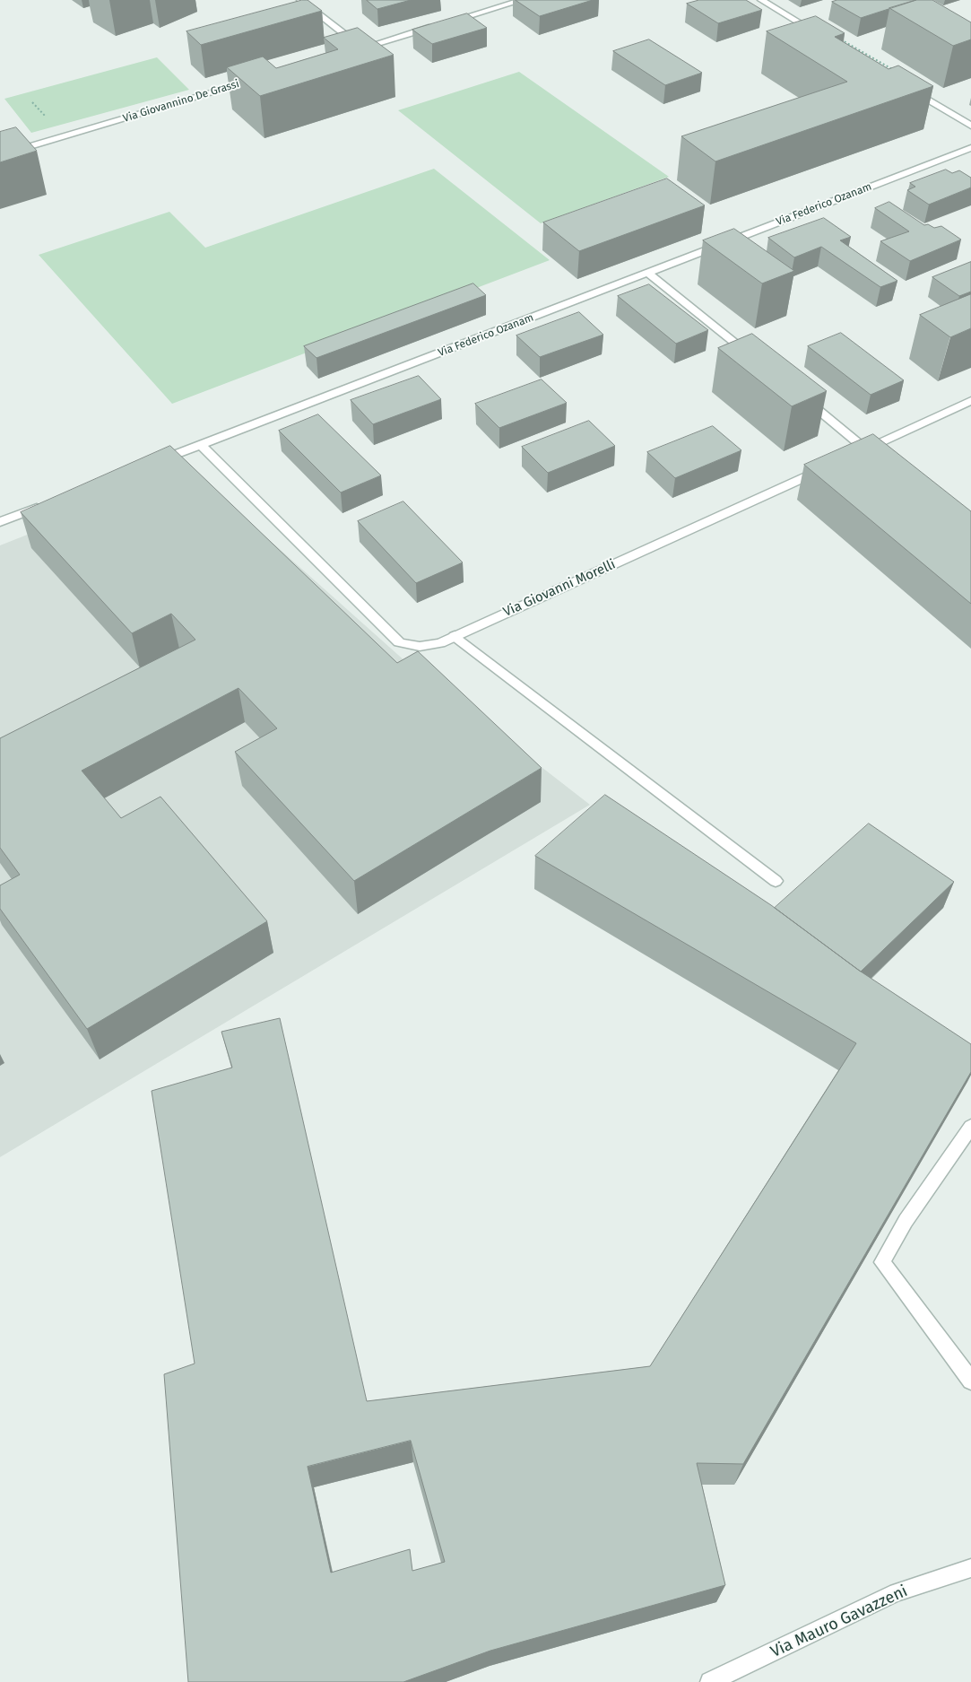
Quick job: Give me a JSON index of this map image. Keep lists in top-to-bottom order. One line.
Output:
{"streets":{"street":["Via Giovannino De Grassi","Via Federico Ozanam","Via Giovanni Morelli","Via Mauro Gavazzeni"]},"crossings":[["Via Federico Ozanam","Via Giovanni Morelli"]]}
